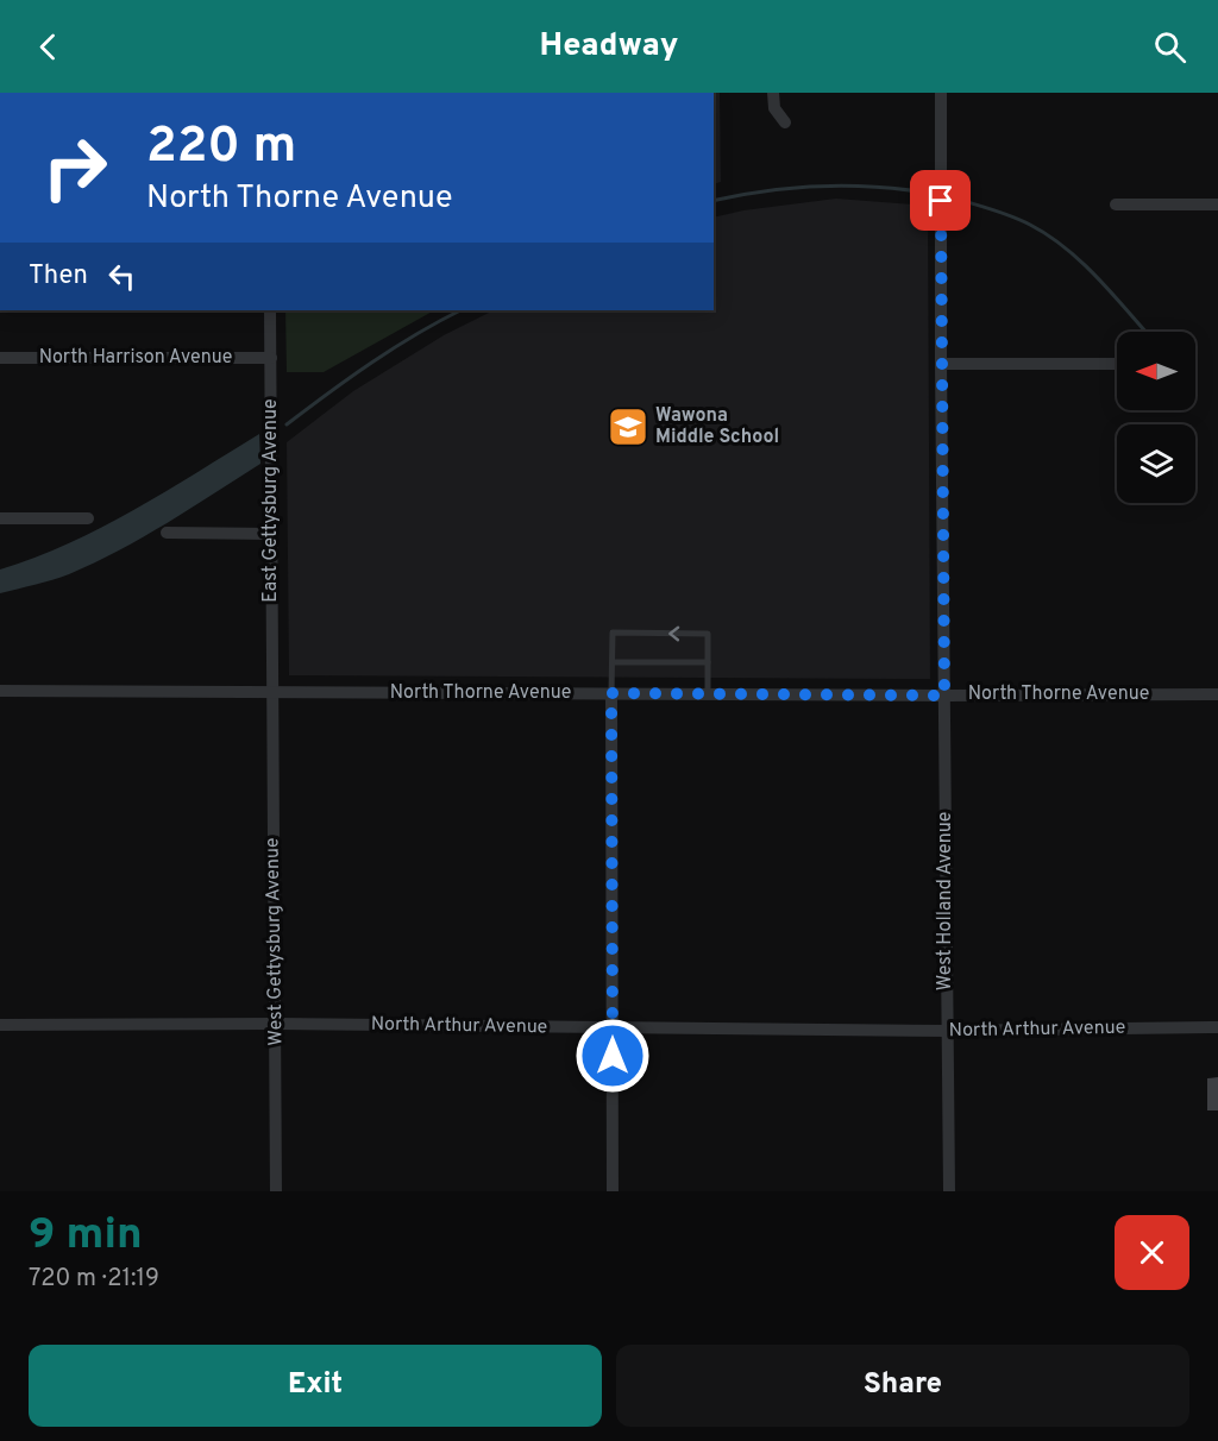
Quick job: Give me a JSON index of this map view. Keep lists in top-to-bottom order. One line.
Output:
{"streets":{"street":["North Harrison Avenue","East Gettysburg Avenue","North Thorne Avenue","West Holland Avenue","West Gettysburg Avenue","North Arthur Avenue"]},"crossings":[["North Harrison Avenue","East Gettysburg Avenue"],["East Gettysburg Avenue","North Thorne Avenue"],["East Gettysburg Avenue","West Gettysburg Avenue"],["North Thorne Avenue","West Holland Avenue"],["North Thorne Avenue","West Gettysburg Avenue"],["West Holland Avenue","North Arthur Avenue"],["West Gettysburg Avenue","North Arthur Avenue"]],"places":{"school or university":["Wawona Middle School"]},"north":"left","page":{"header":"Headway","turn":["220 m","North Thorne Avenue"],"then":"Then","heading":["9 min","720 m · 21:19"],"buttons":["Exit","Share"]}}
